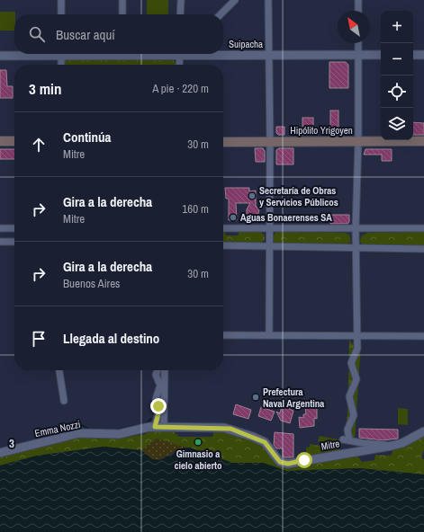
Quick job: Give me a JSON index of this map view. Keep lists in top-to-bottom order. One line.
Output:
{"streets":{"main road":["Hipólito Yrigoyen"],"street":["Suipacha","Emma Nozzi","Mitre"]},"crossings":[["Emma Nozzi","Mitre"]],"places":["Secretaría de Obras y Servicios Públicos","Aguas Bonaerenses SA","Prefectura Naval Argentina","Gimnasio a cielo abierto"],"north":"top left","page":{"map_buttons":["+","−"],"search":"Buscar aquí","heading":["3 min","A pie · 220 m"],"list":[["Continúa","Mitre","30 m"],["Gira a la derecha","Mitre","160 m"],["Gira a la derecha","Buenos Aires","30 m"],"Llegada al destino"]},"grid":{"rows":["3"]}}
